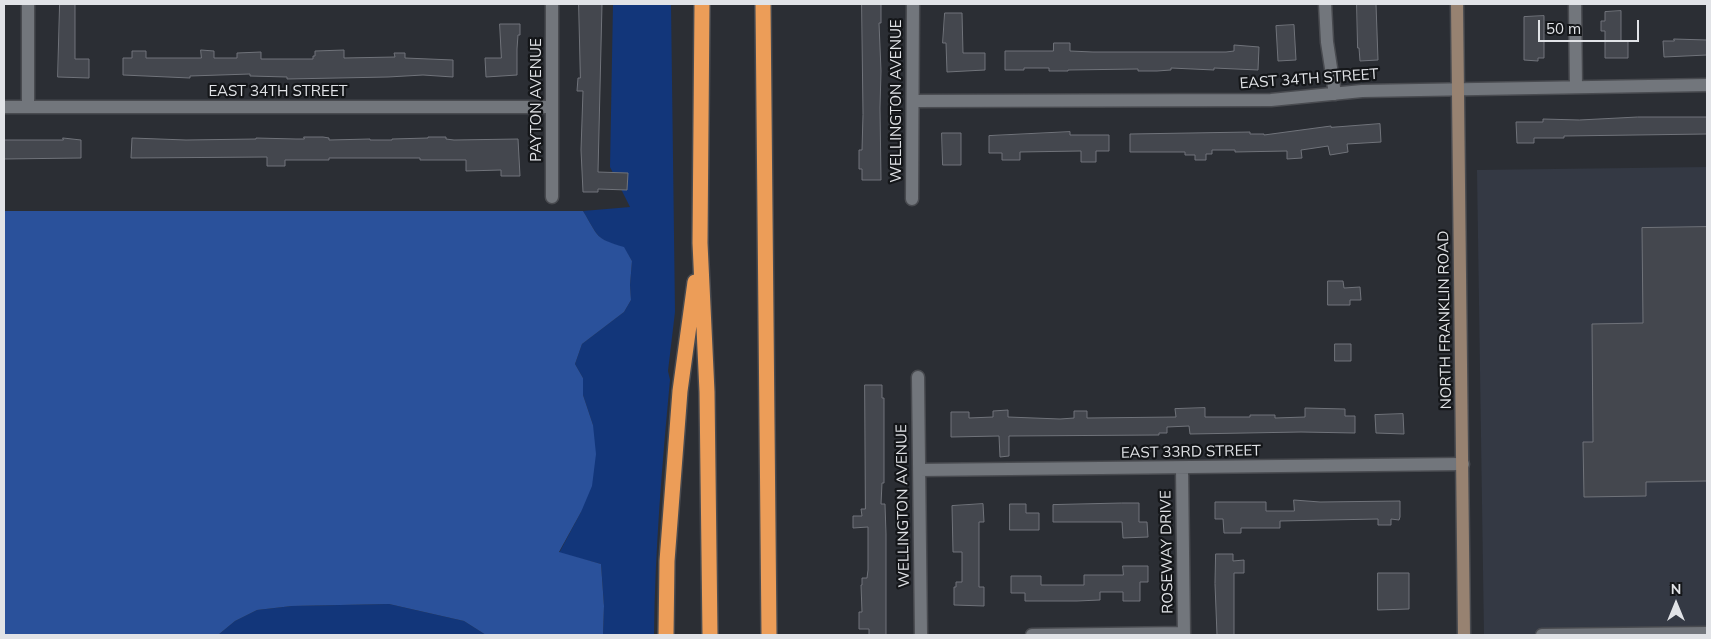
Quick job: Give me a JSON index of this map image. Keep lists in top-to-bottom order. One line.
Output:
{"streets":{"main road":["NORTH FRANKLIN ROAD"],"street":["EAST 34TH STREET","PAYTON AVENUE","WELLINGTON AVENUE","EAST 33RD STREET","ROSEWAY DRIVE"]},"crossings":[["EAST 34TH STREET","PAYTON AVENUE"],["EAST 34TH STREET","WELLINGTON AVENUE"],["EAST 34TH STREET","NORTH FRANKLIN ROAD"],["WELLINGTON AVENUE","EAST 33RD STREET"],["NORTH FRANKLIN ROAD","EAST 33RD STREET"],["EAST 33RD STREET","ROSEWAY DRIVE"]],"scale_bar":"50 m","north":"top"}
